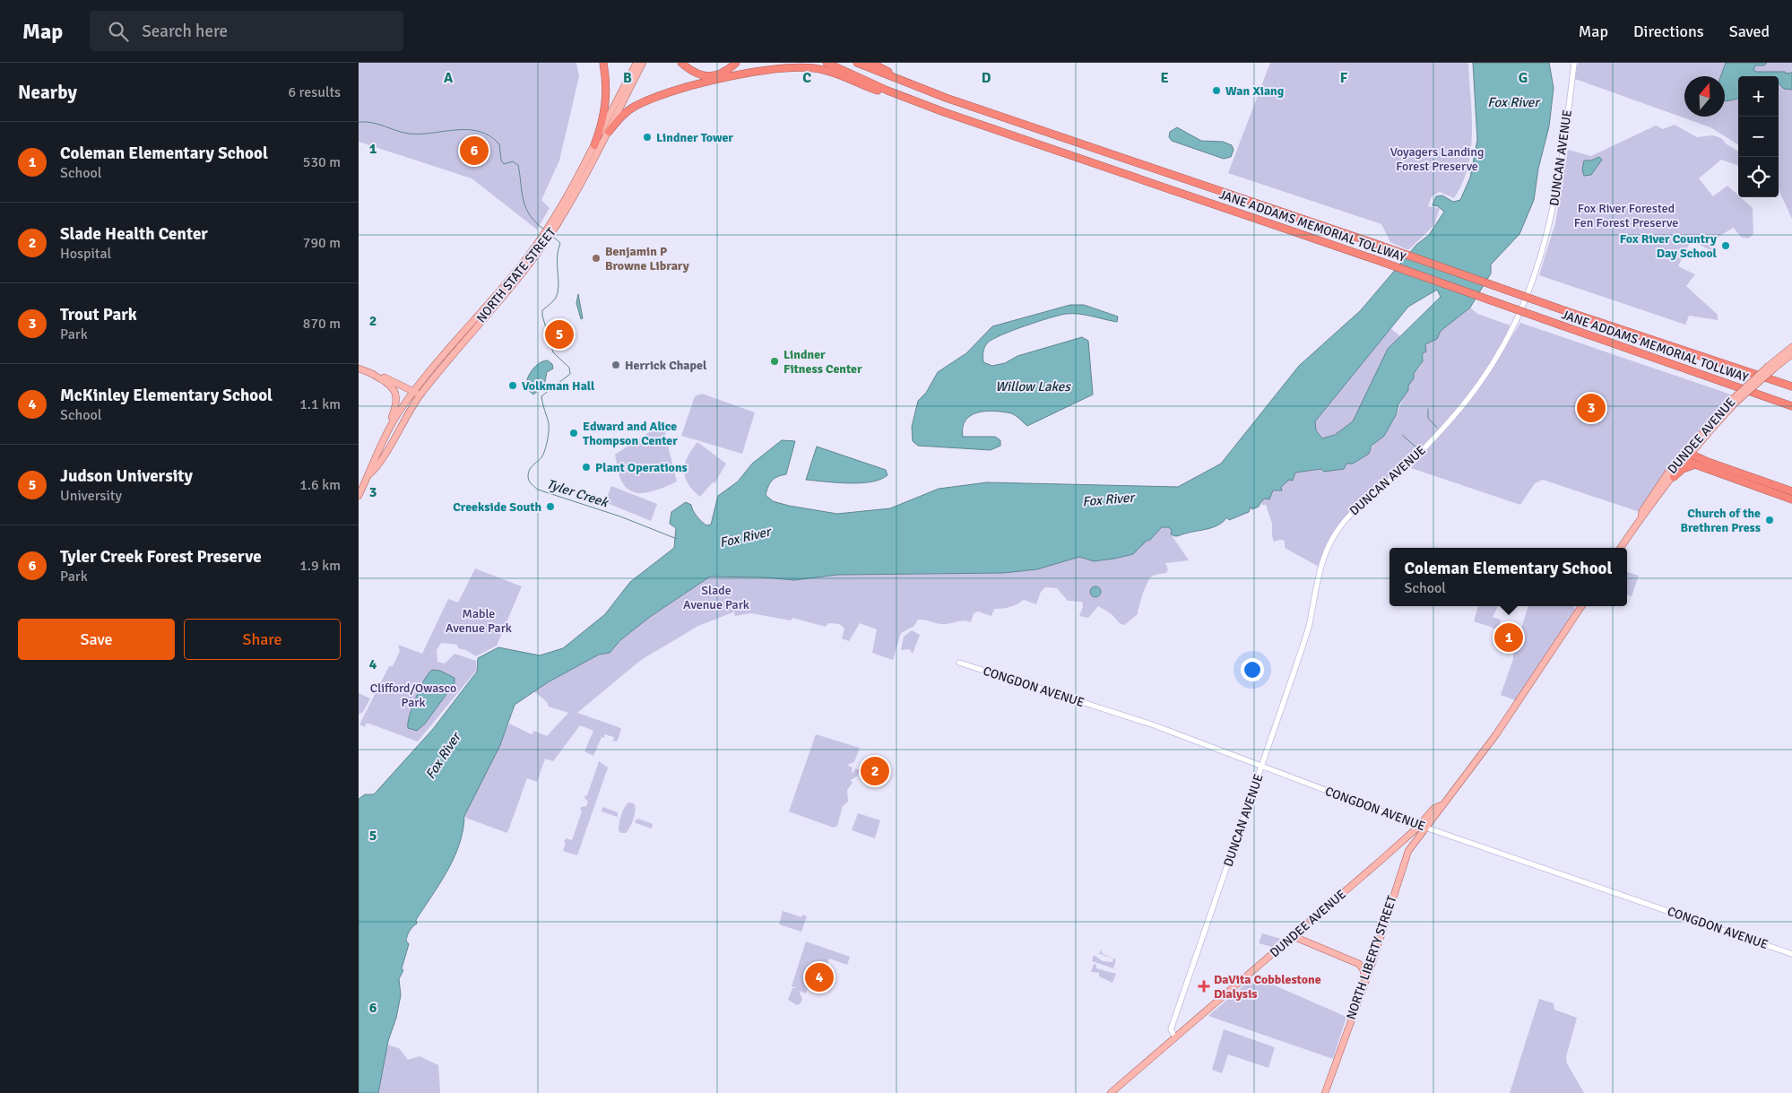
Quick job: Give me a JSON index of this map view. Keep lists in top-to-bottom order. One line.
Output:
{"streets":{"highway":["JANE ADDAMS MEMORIAL TOLLWAY"],"main road":["NORTH STATE STREET","DUNDEE AVENUE","NORTH LIBERTY STREET"],"street":["DUNCAN AVENUE","CONGDON AVENUE"]},"crossings":[["DUNCAN AVENUE","DUNDEE AVENUE"],["DUNCAN AVENUE","CONGDON AVENUE"],["DUNDEE AVENUE","CONGDON AVENUE"],["DUNDEE AVENUE","NORTH LIBERTY STREET"],["CONGDON AVENUE","NORTH LIBERTY STREET"]],"water":["Fox River","Willow Lakes","Tyler Creek"],"parks":["Voyagers Landing Forest Preserve","Fox River Forested Fen Forest Preserve","Slade Avenue Park","Mable Avenue Park","Clifford/Owasco Park"],"places":{"other":["Wan Xiang","Lindner Tower","Fox River Country Day School","Benjamin P Browne Library","Lindner Fitness Center","Herrick Chapel","Volkman Hall","Edward and Alice Thompson Center","Plant Operations","Creekside South","Church of the Brethren Press"],"health":["DaVita Cobblestone Dialysis"]},"north":"top","page":{"header":"Map","search":"Search here","nav":["Map","Directions","Saved"],"heading":["Nearby","6 results"],"map_buttons":["+","−"],"list":[{"mark":"1","name":"Coleman Elementary School","note":"School","value":"530 m"},{"mark":"2","name":"Slade Health Center","note":"Hospital","value":"790 m"},{"mark":"3","name":"Trout Park","note":"Park","value":"870 m"},{"mark":"4","name":"McKinley Elementary School","note":"School","value":"1.1 km"},{"mark":"5","name":"Judson University","note":"University","value":"1.6 km"},{"mark":"6","name":"Tyler Creek Forest Preserve","note":"Park","value":"1.9 km"}],"pins":["6","5","3","1","2","4"],"popup":["Coleman Elementary School","School"],"buttons":["Save","Share"]},"grid":{"columns":["A","B","C","D","E","F","G"],"rows":["1","2","3","4","5","6"]}}
